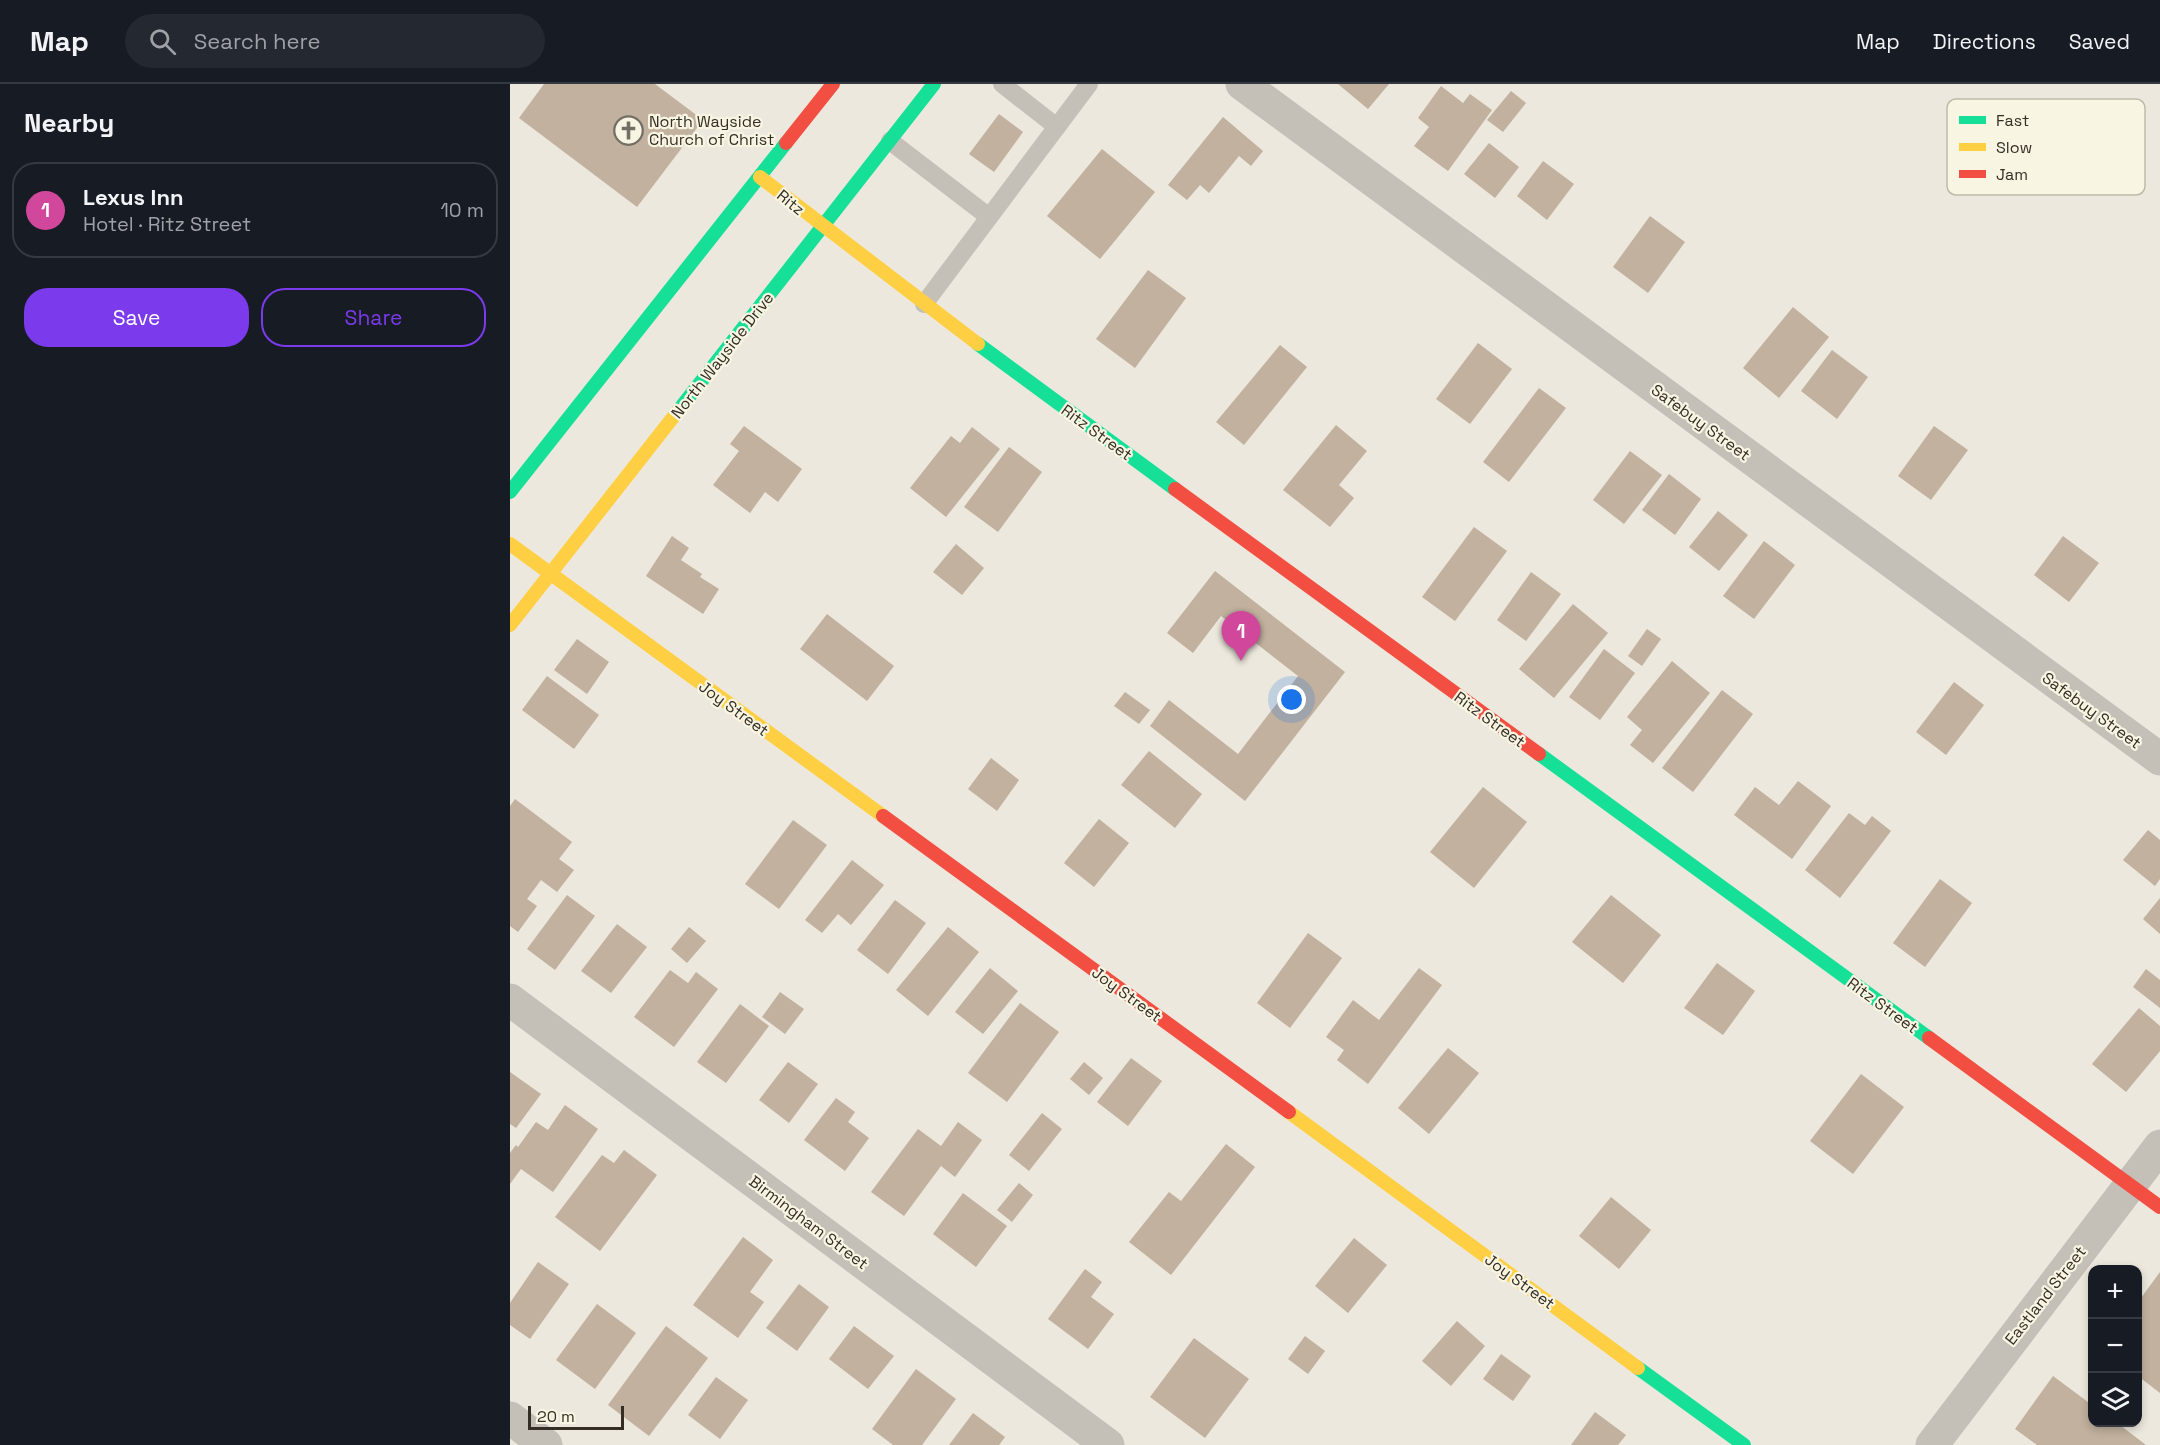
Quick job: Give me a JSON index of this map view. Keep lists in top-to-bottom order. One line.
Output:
{"streets":{"street":["Ritz","North Wayside Drive","Safebuy Street","Ritz Street","Joy Street","Birmingham Street","Eastland Street"]},"crossings":[["Ritz","North Wayside Drive"],["Ritz","Ritz Street"],["North Wayside Drive","Ritz Street"],["North Wayside Drive","Joy Street"],["Ritz Street","Eastland Street"]],"places":{"church":["North Wayside Church of Christ"]},"legend":["Fast","Slow","Jam"],"scale_bar":"20 m","page":{"header":"Map","search":"Search here","nav":["Map","Directions","Saved"],"heading":"Nearby","list":[{"mark":"1","name":"Lexus Inn","note":"Hotel · Ritz Street","value":"10 m"}],"buttons":["Save","Share"],"pins":"1","map_buttons":["+","−"],"scale":"20 m"}}
